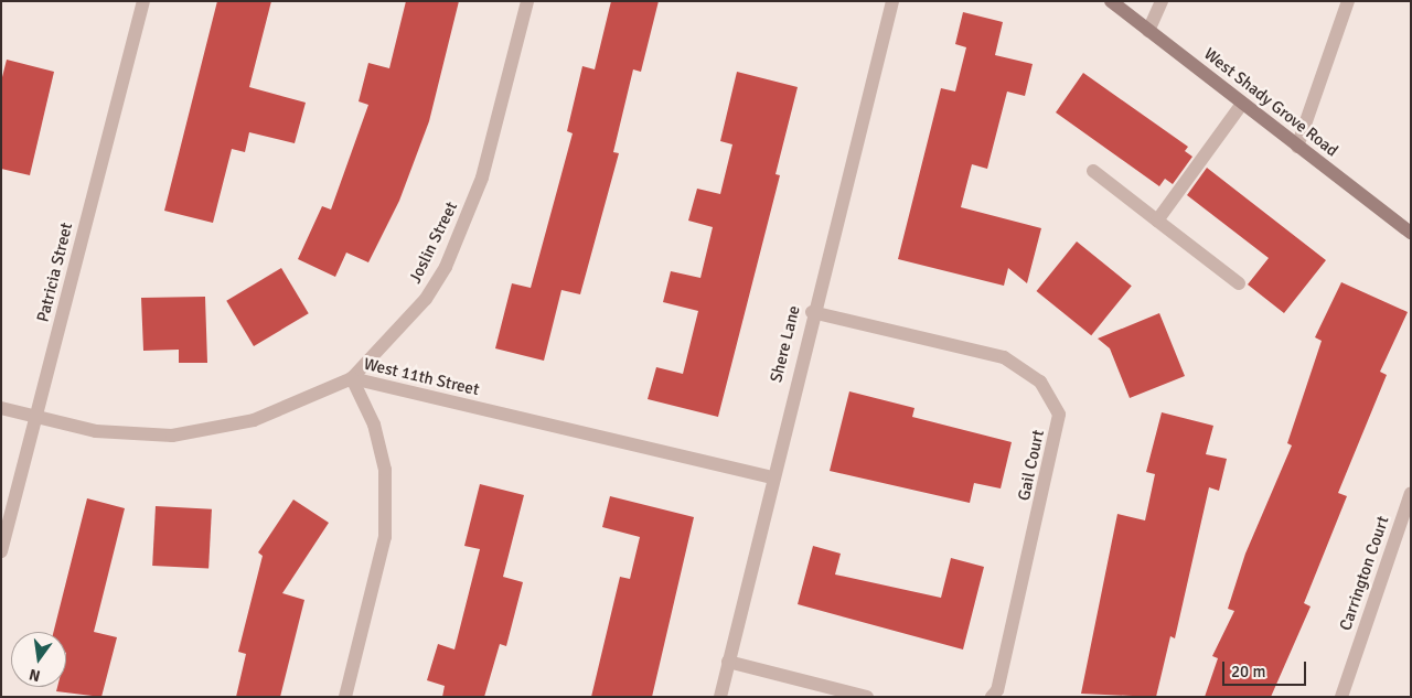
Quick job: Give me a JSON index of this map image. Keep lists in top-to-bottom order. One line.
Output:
{"streets":{"main road":["West Shady Grove Road"],"street":["Joslin Street","Patricia Street","Shere Lane","West 11th Street","Gail Court","Carrington Court"]},"crossings":[["Joslin Street","West 11th Street"],["Patricia Street","West 11th Street"],["Shere Lane","West 11th Street"],["Shere Lane","Gail Court"]],"scale_bar":"20 m","north":"bottom"}
